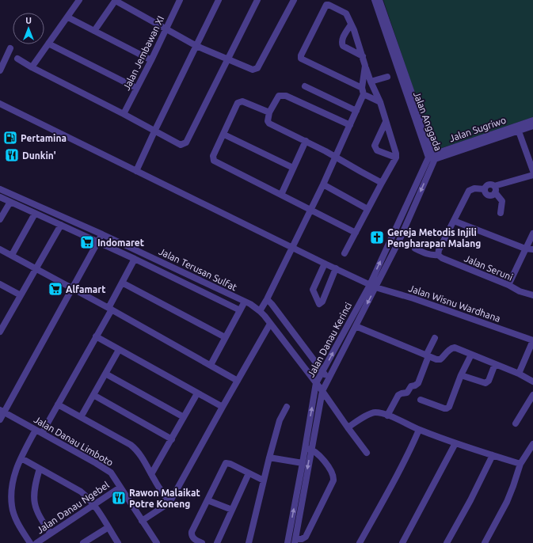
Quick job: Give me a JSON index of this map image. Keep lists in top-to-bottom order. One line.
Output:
{"streets":{"street":["Jalan Jembawan XI","Jalan Anggada","Jalan Sugriwo","Jalan Seruni","Jalan Terusan Sulfat","Jalan Wisnu Wardhana","Jalan Danau Kerinci","Jalan Danau Limboto","Jalan Danau Ngebel"]},"crossings":[["Jalan Anggada","Jalan Sugriwo"],["Jalan Anggada","Jalan Danau Kerinci"],["Jalan Sugriwo","Jalan Danau Kerinci"],["Jalan Terusan Sulfat","Jalan Danau Kerinci"],["Jalan Wisnu Wardhana","Jalan Danau Kerinci"],["Jalan Danau Limboto","Jalan Danau Ngebel"]],"places":{"fuel station":["Pertamina"],"restaurant":["Dunkin'","Rawon Malaikat Potre Koneng"],"church":["Gereja Metodis Injili Pengharapan Malang"],"supermarket":["Indomaret","Alfamart"]},"north":"top"}
